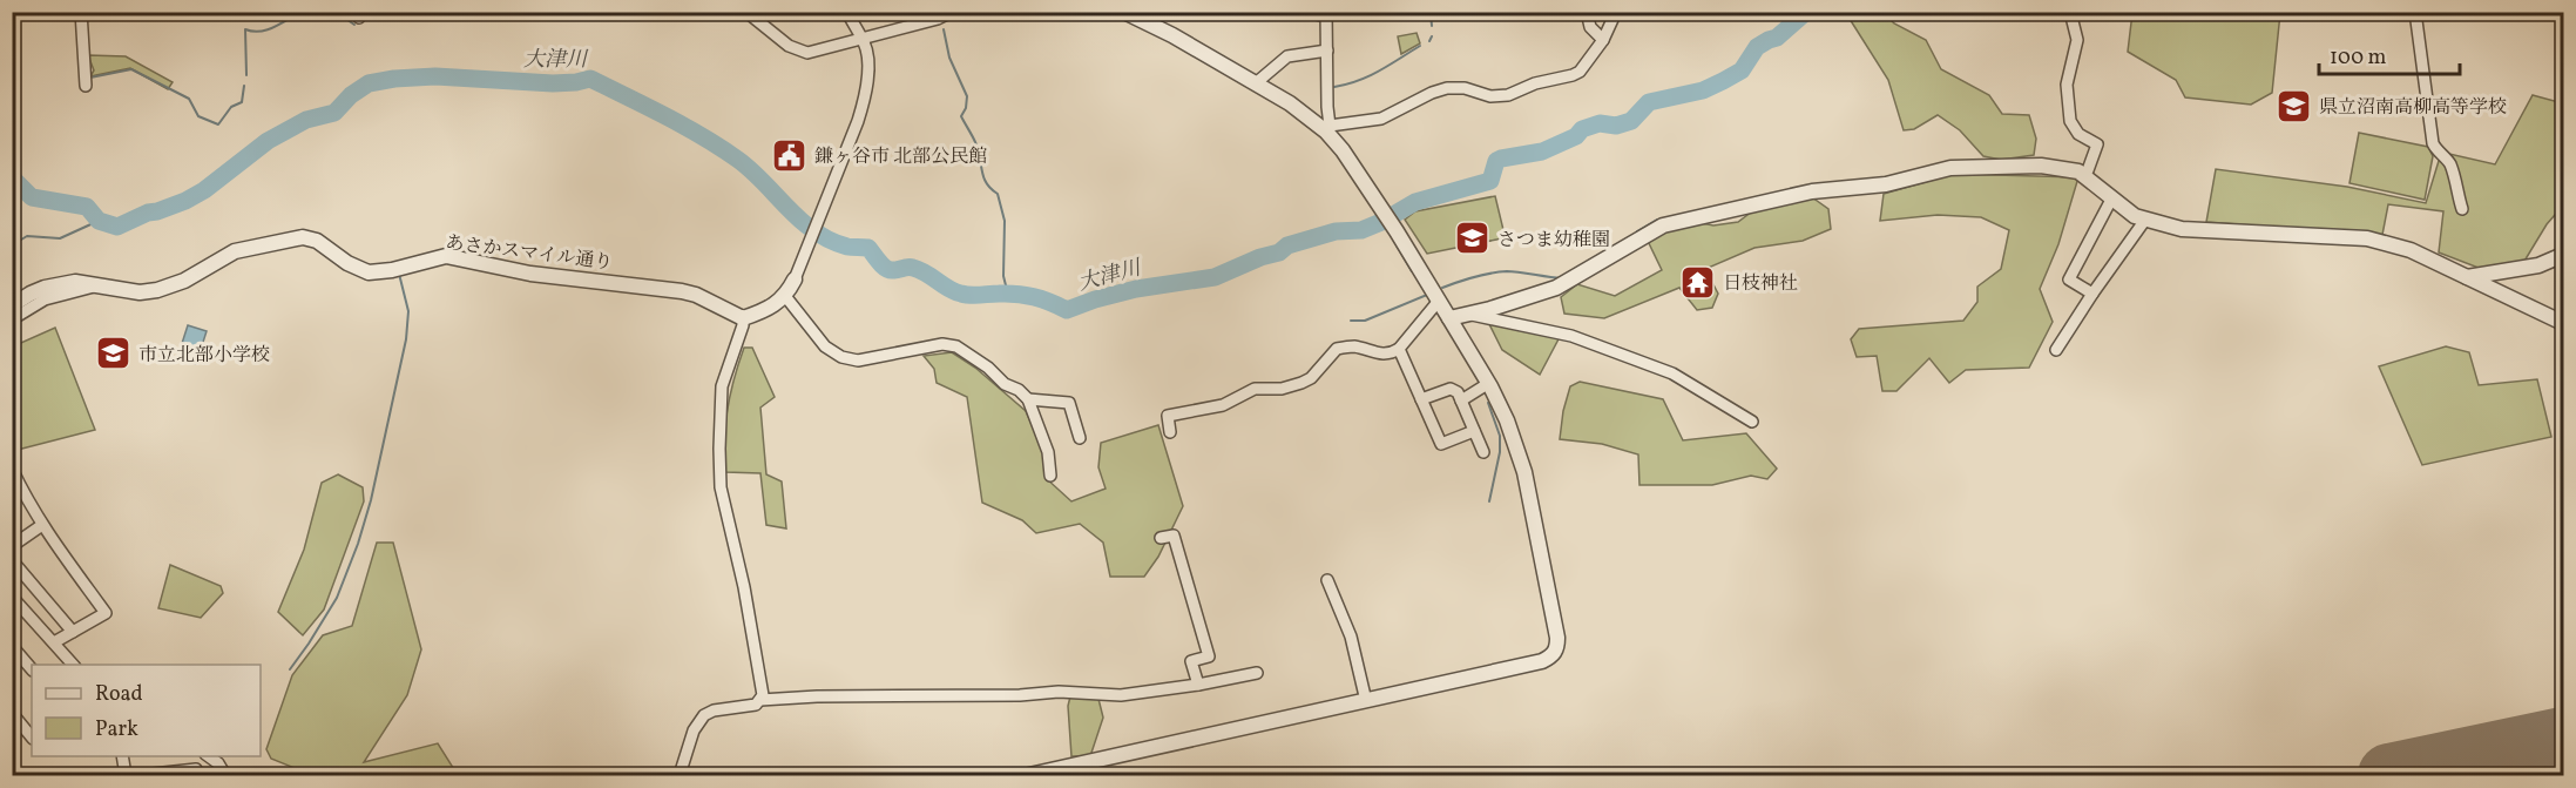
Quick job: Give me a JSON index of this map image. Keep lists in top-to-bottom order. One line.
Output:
{"streets":{"street":["あさかスマイル通り"]},"water":["大津川"],"places":{"school or university":["県立沼南高柳高等学校","さつま幼稚園","市立北部小学校"],"public building":["鎌ヶ谷市 北部公民館"],"temple":["日枝神社"]},"legend":["Road","Park"],"scale_bar":"100 m"}
